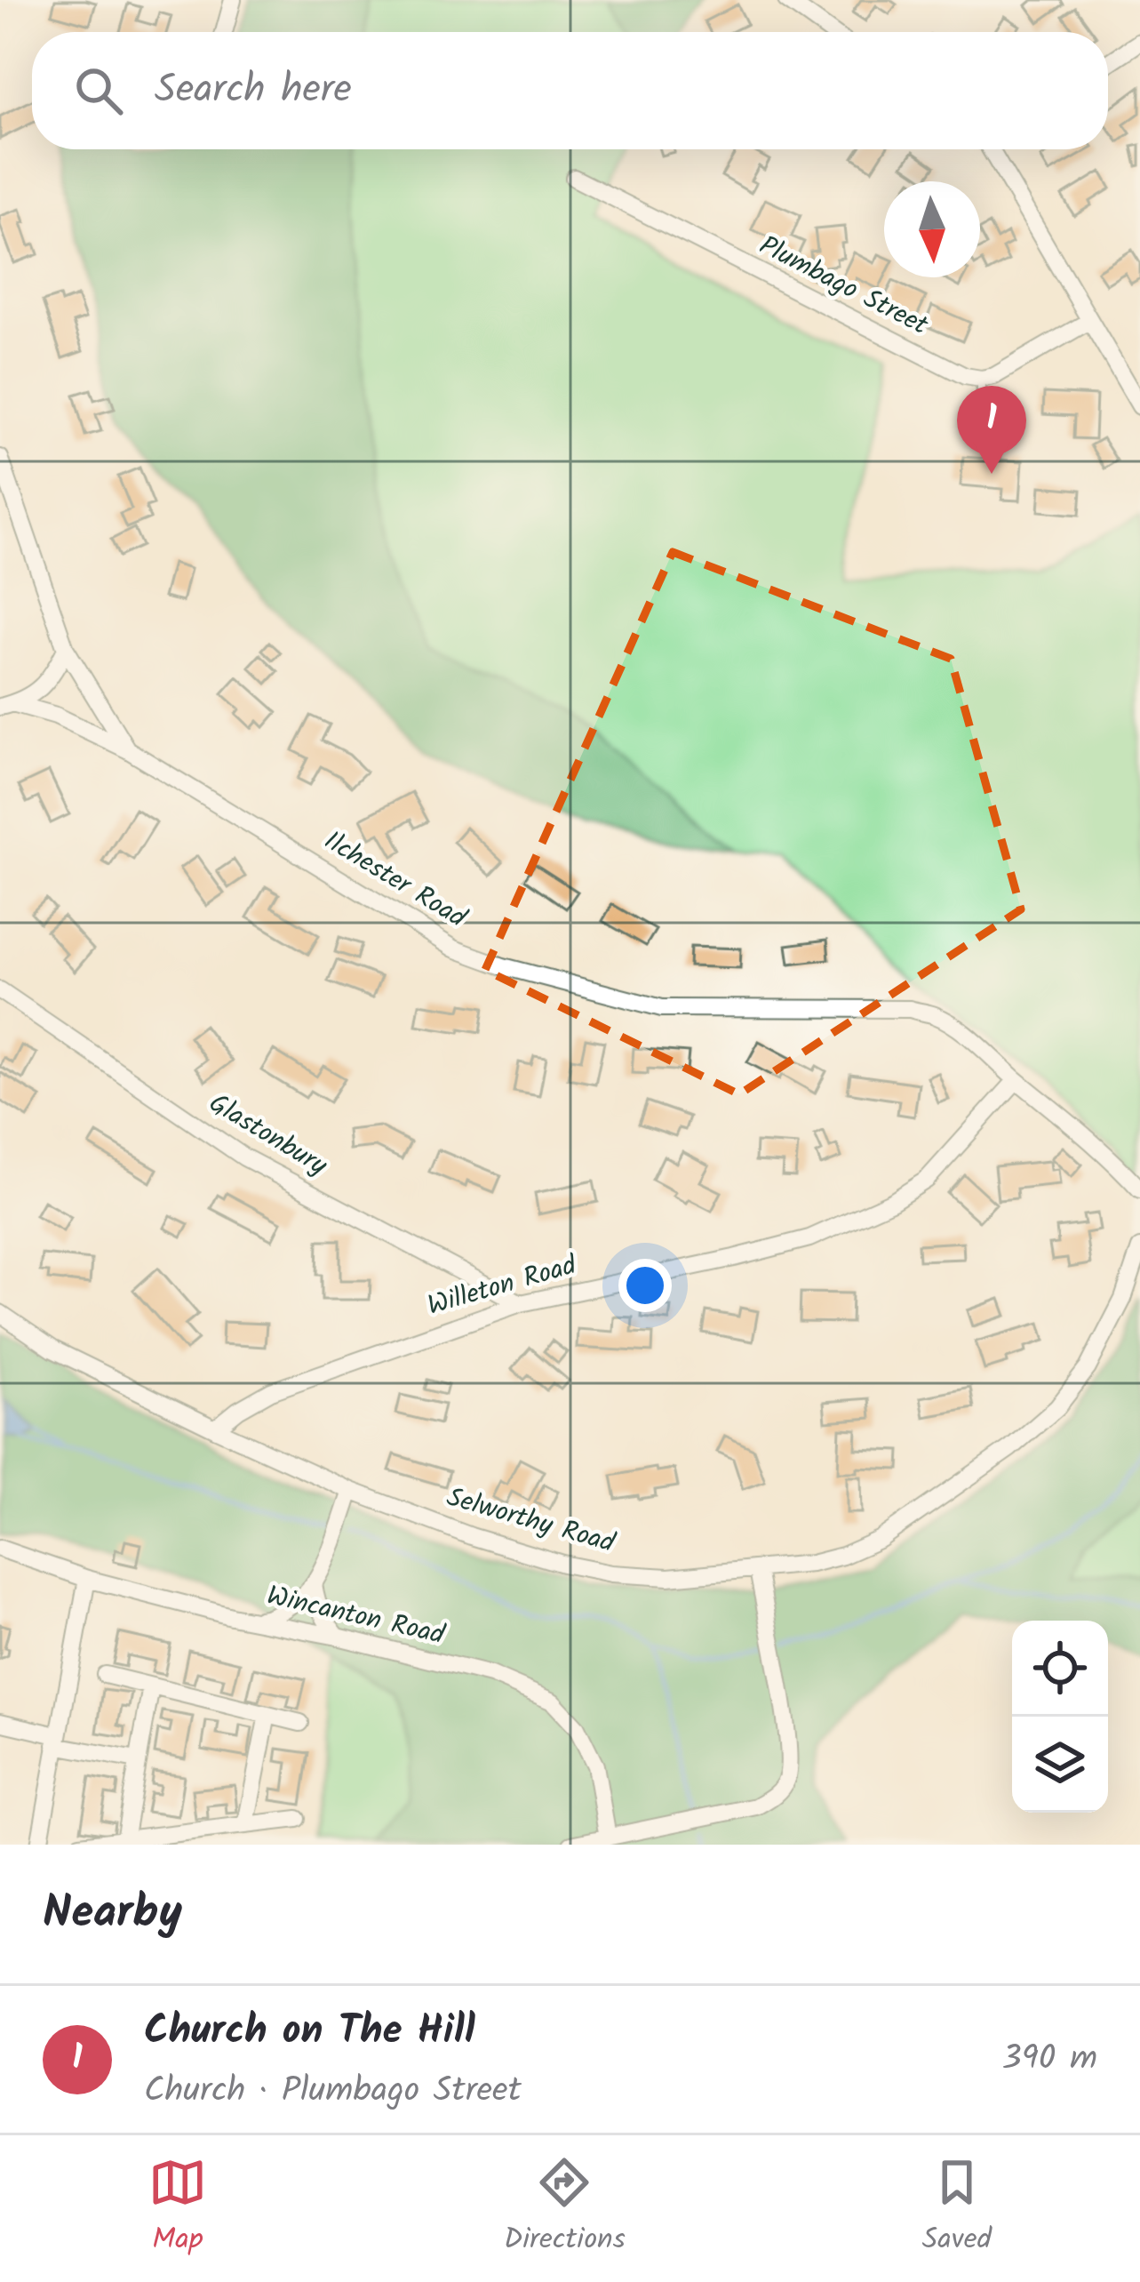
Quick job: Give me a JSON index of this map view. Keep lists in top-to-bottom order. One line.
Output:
{"streets":{"street":["Plumbago Street","Ilchester Road","Glastonbury","Willeton Road","Selworthy Road","Wincanton Road"]},"crossings":[["Ilchester Road","Willeton Road"],["Glastonbury","Willeton Road"],["Willeton Road","Selworthy Road"]],"north":"bottom","page":{"search":"Search here","pins":"1","heading":"Nearby","list":[{"mark":"1","name":"Church on The Hill","note":"Church · Plumbago Street","value":"390 m"}],"nav":["Map","Directions","Saved"]}}
